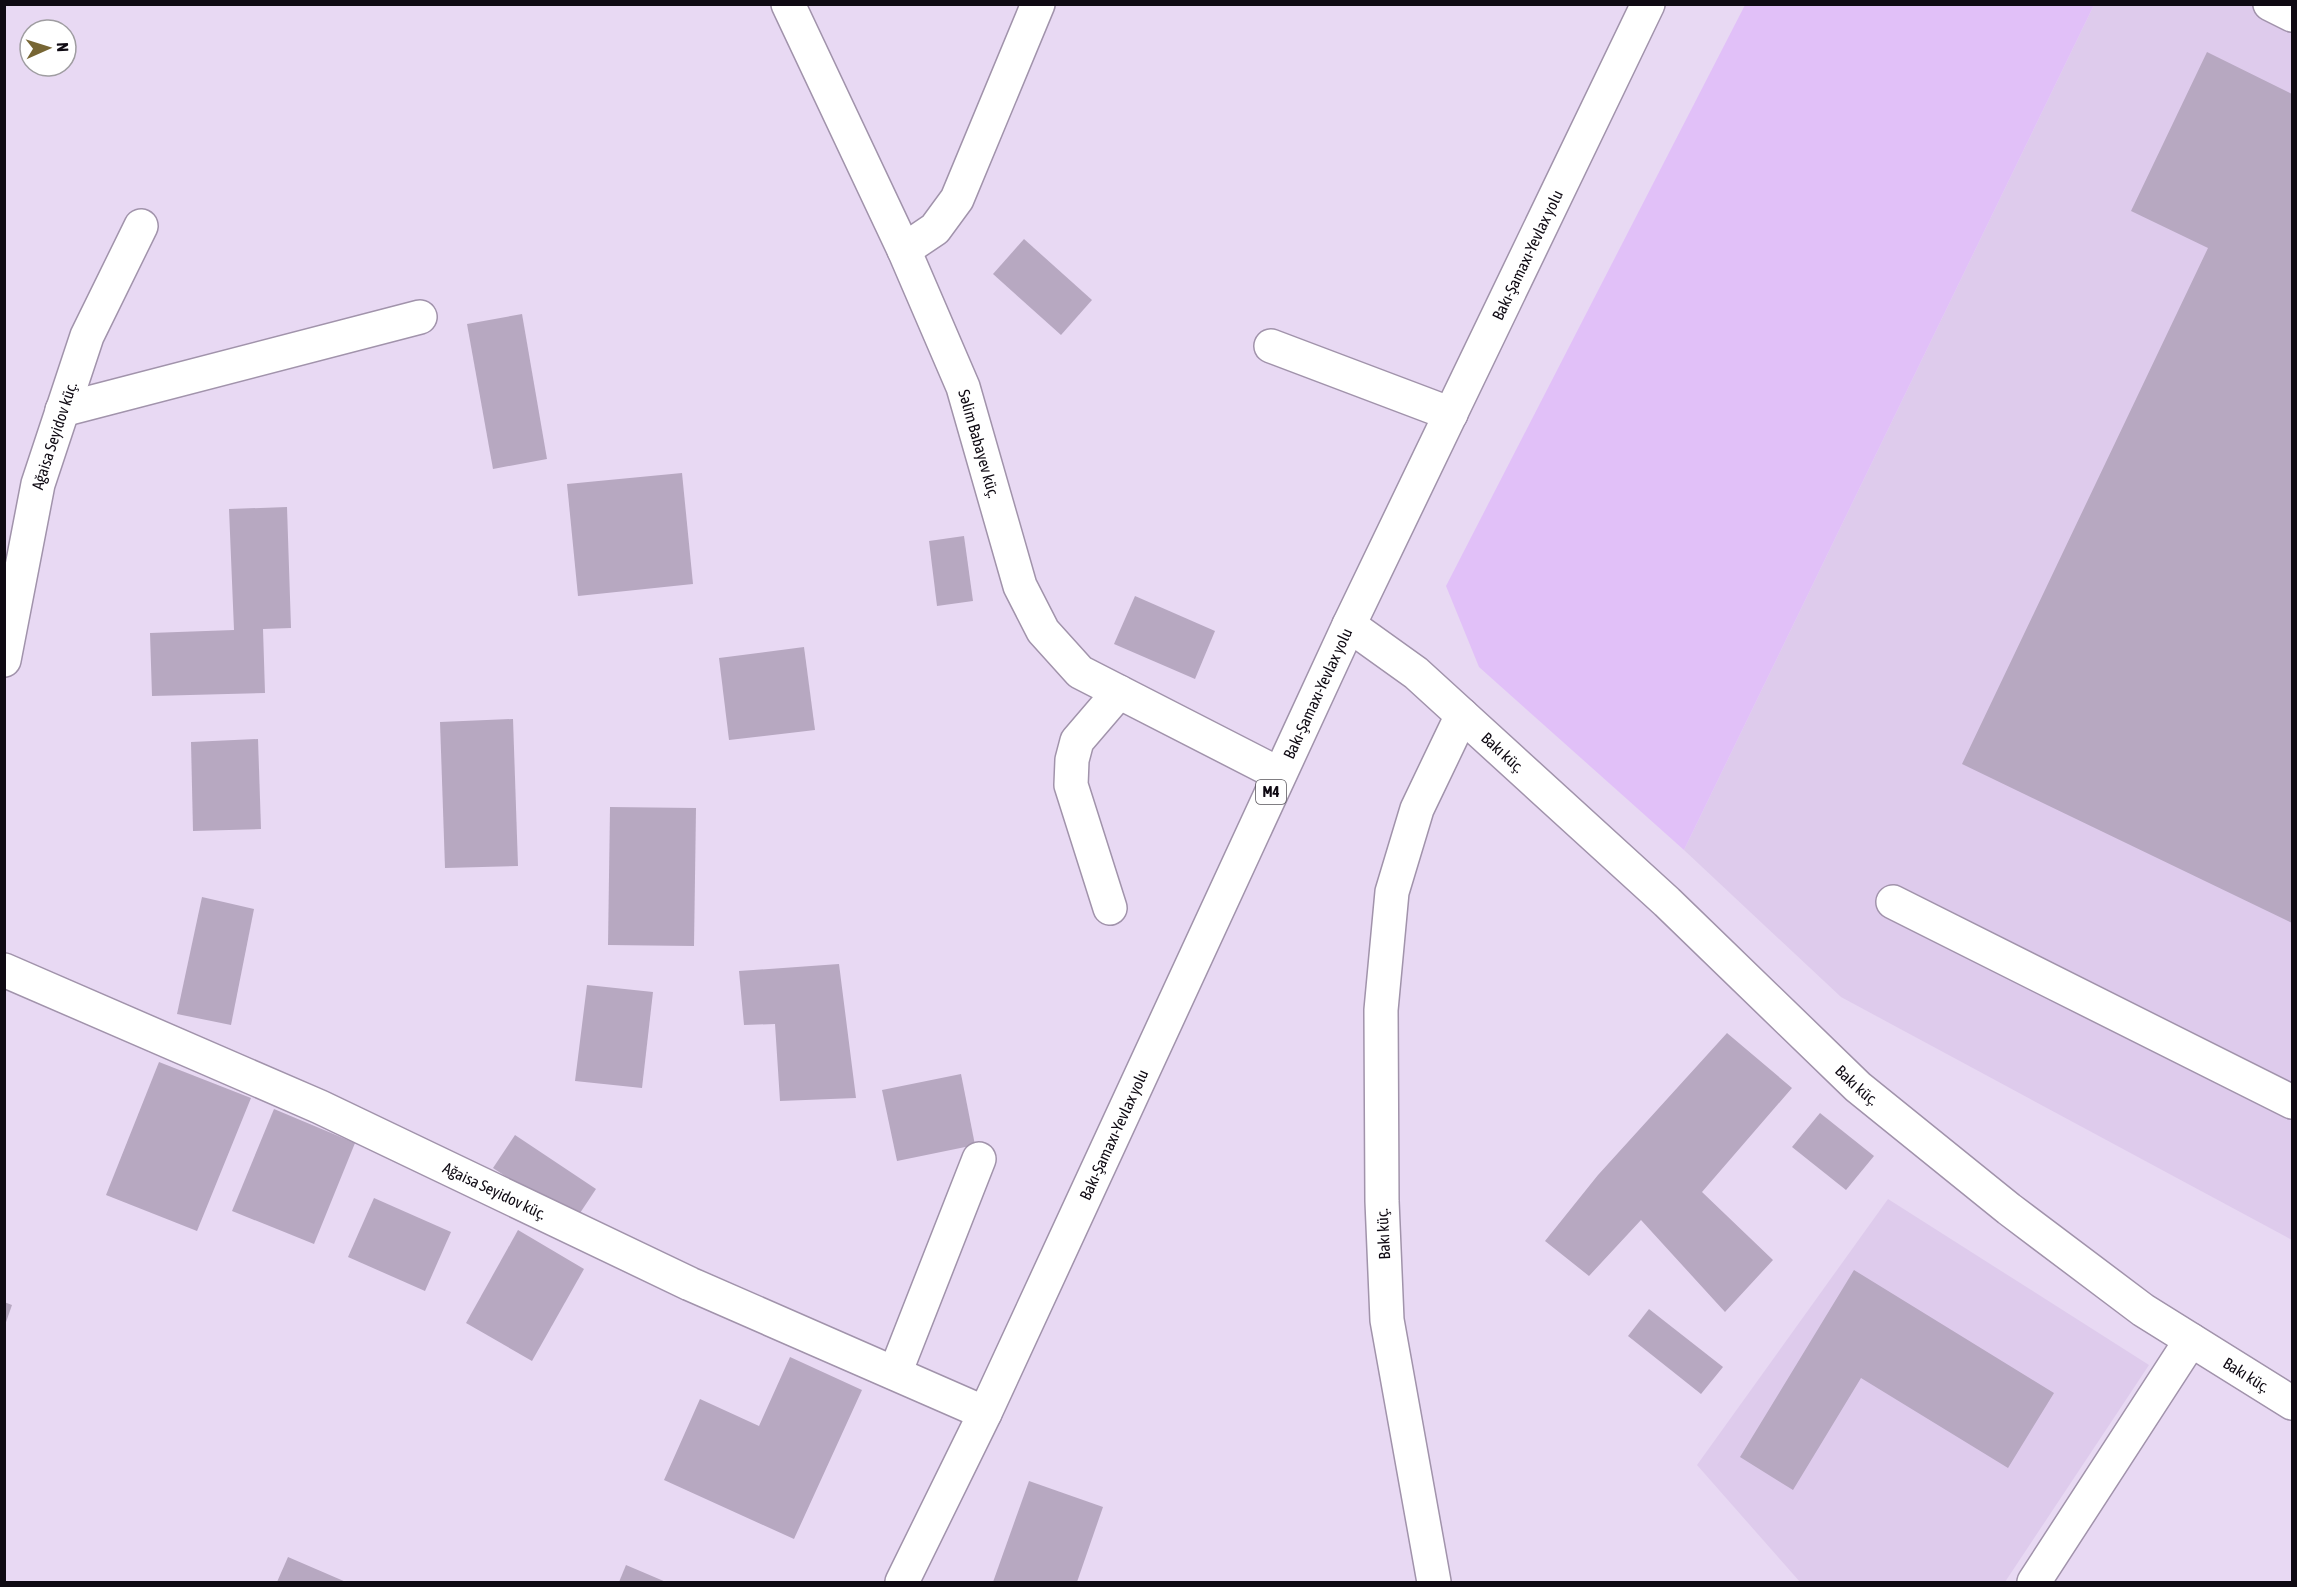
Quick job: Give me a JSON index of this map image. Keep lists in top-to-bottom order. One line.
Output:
{"streets":{"main road":["Bakı-Şamaxı-Yevlax yolu","Ağaisa Seyidov küç.","Səlim Babayev küç.","Bakı küç.","M4"]},"crossings":[["Bakı-Şamaxı-Yevlax yolu","Ağaisa Seyidov küç."],["Bakı-Şamaxı-Yevlax yolu","Səlim Babayev küç."],["Bakı-Şamaxı-Yevlax yolu","Bakı küç."]],"north":"right"}
